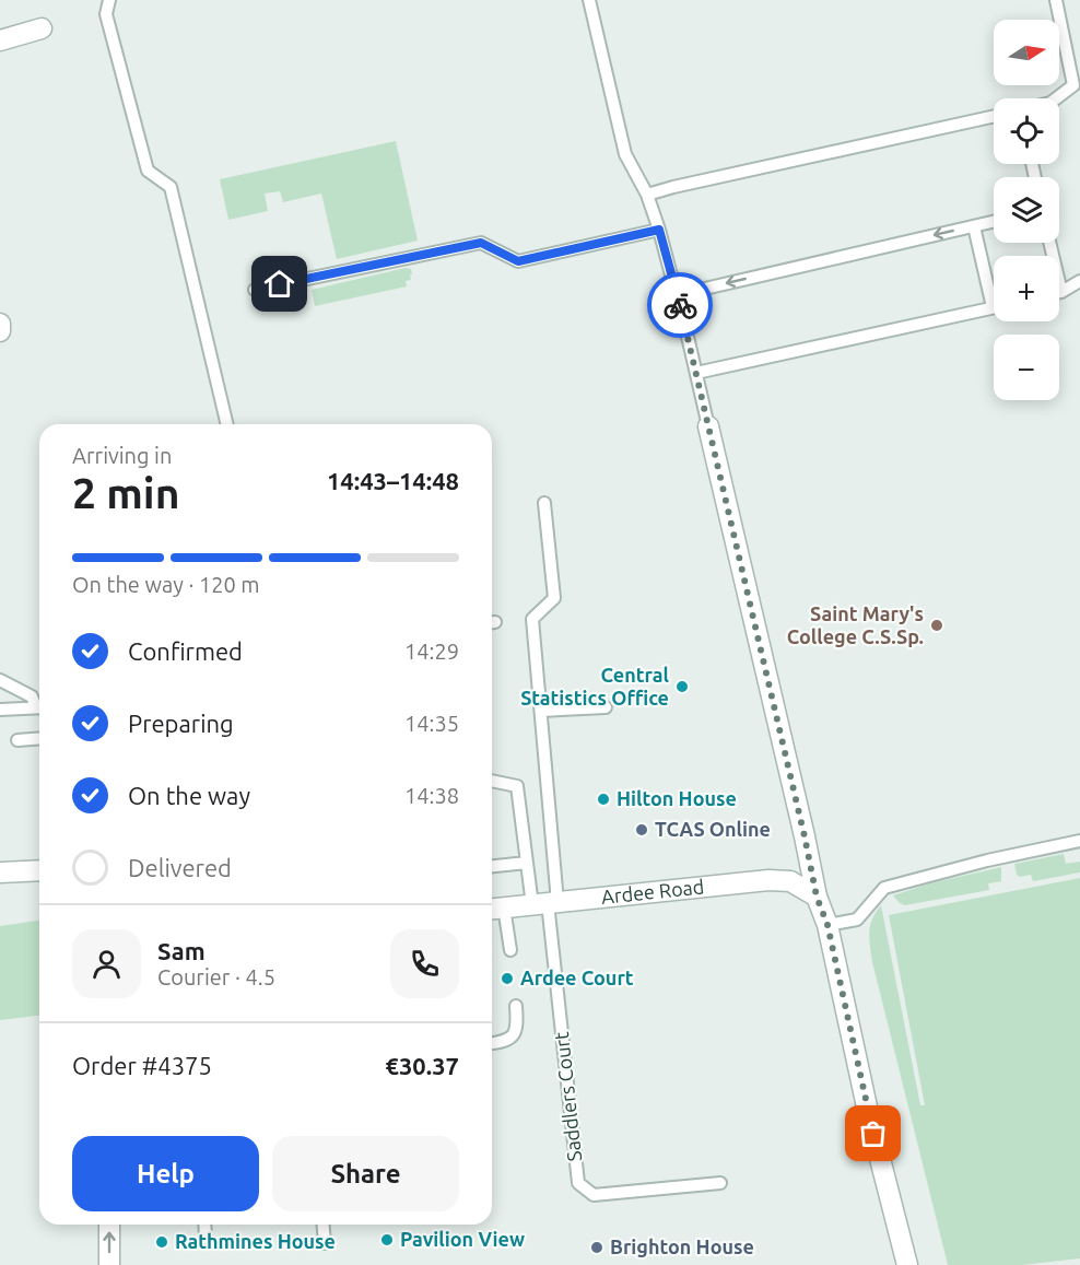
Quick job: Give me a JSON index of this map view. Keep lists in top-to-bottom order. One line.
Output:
{"streets":{"street":["Ardee Road"],"lane":["Saddlers Court"]},"crossings":[["Ardee Road","Saddlers Court"]],"places":["Saint Mary's College C.S.Sp.","Central Statistics Office","Hilton House","TCAS Online","Ardee Court","Pavilion View","Rathmines House","Brighton House"],"north":"right","page":{"map_buttons":["+","−"],"heading":["2 min","Arriving in","14:43–14:48"],"panel":["Sam","Courier · 4.5","Order #4375","€30.37"],"bar":"On the way · 120 m","list":[["Confirmed","14:29"],["Preparing","14:35"],["On the way","14:38"],"Delivered"],"buttons":["Help","Share"]}}
